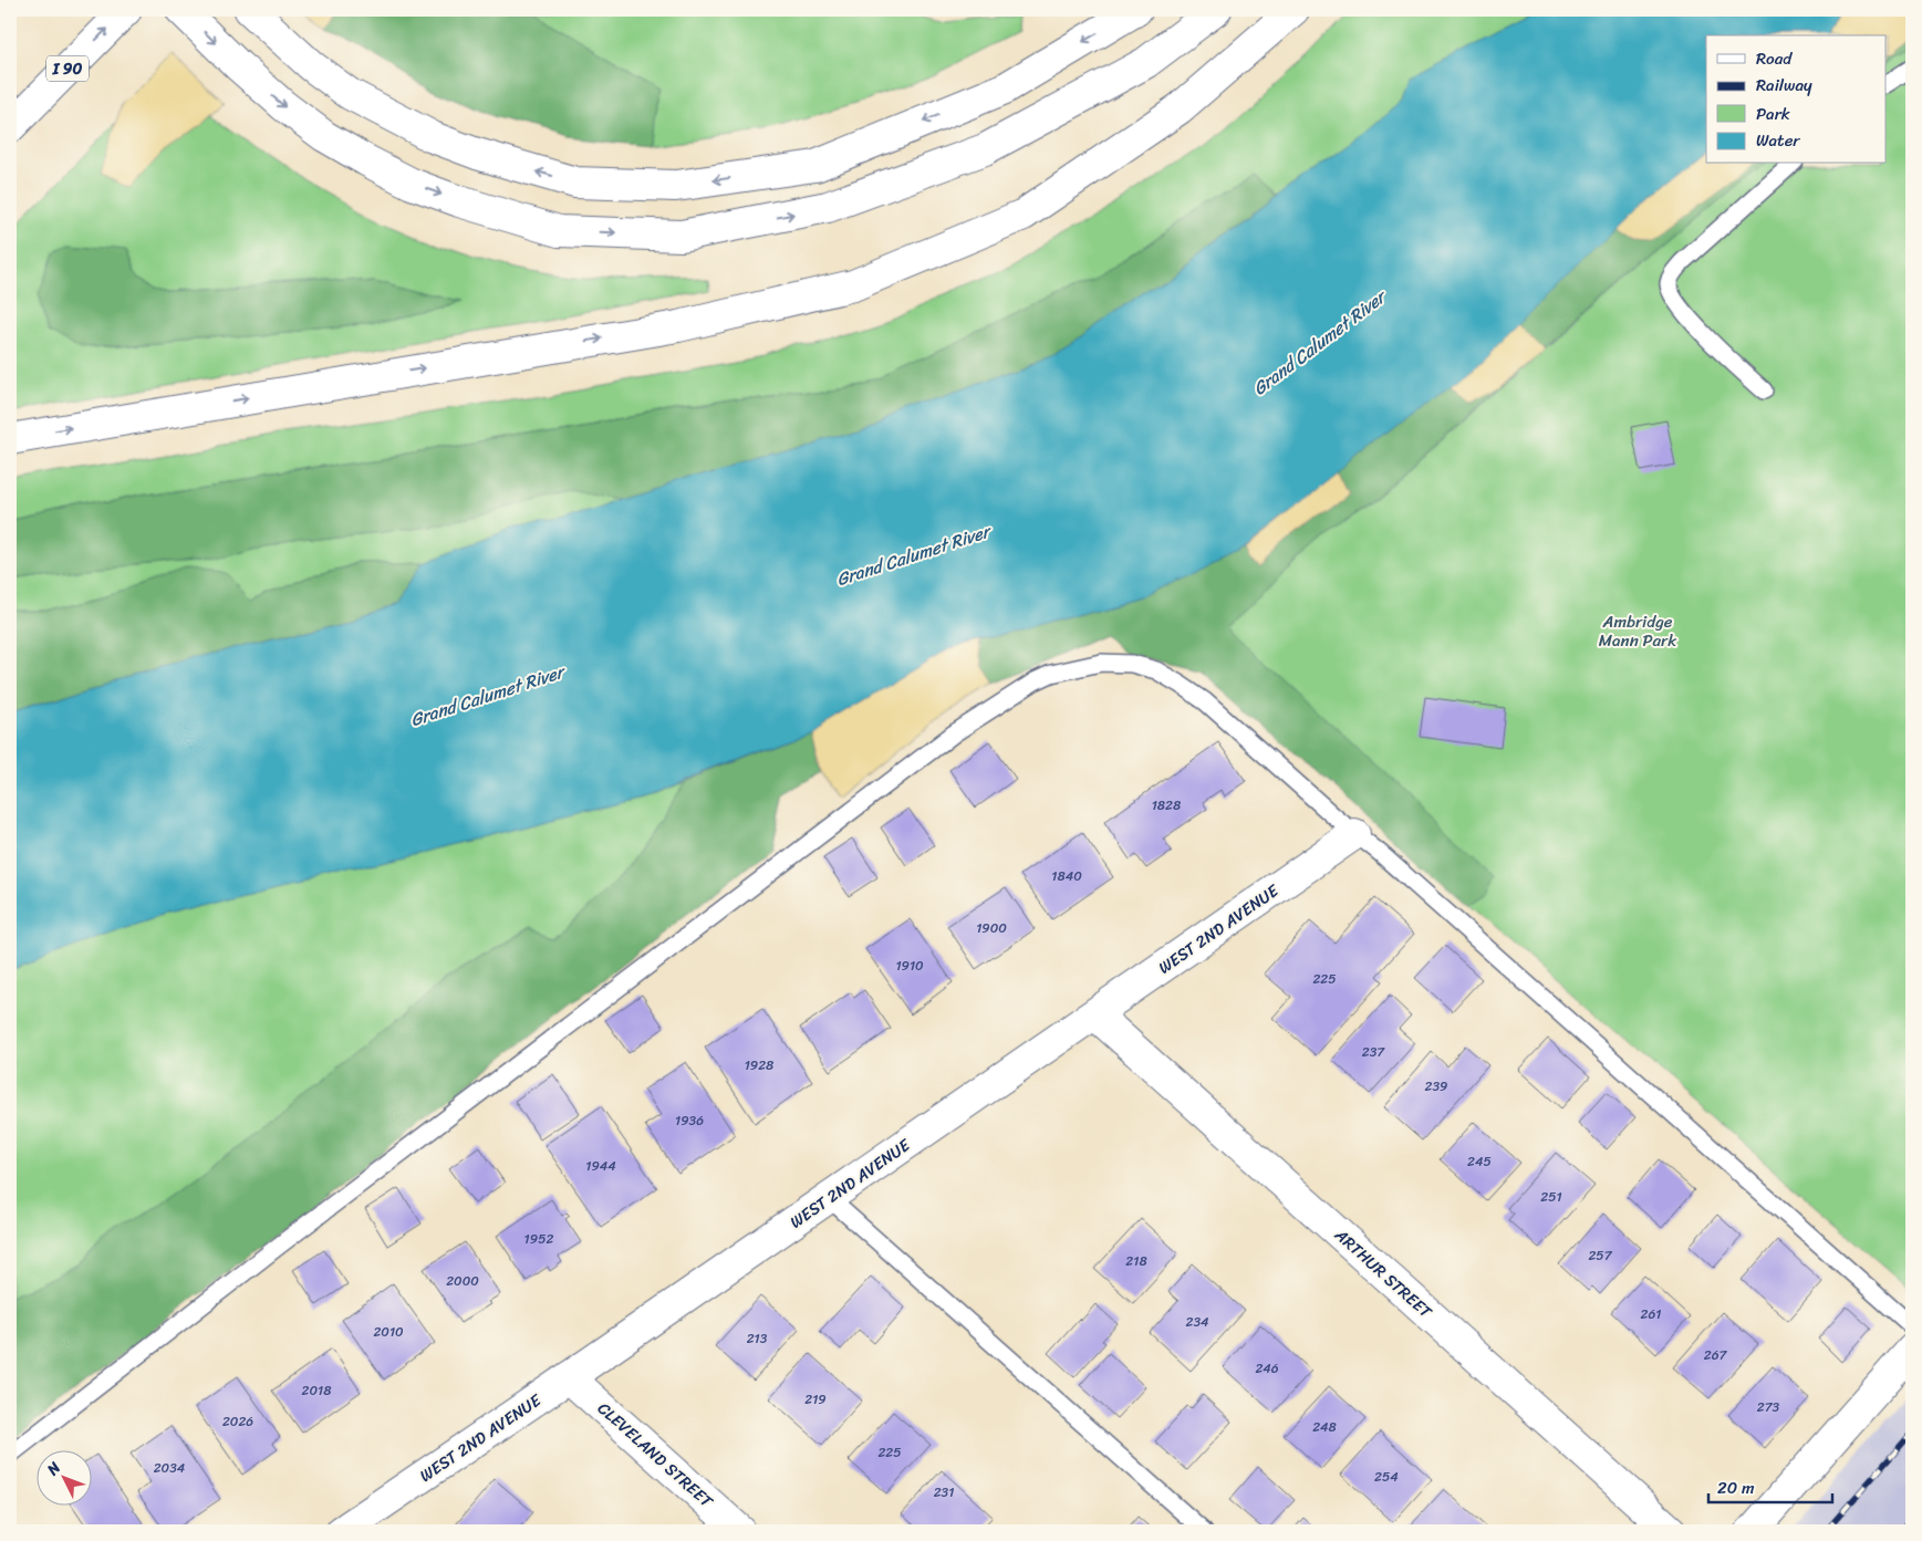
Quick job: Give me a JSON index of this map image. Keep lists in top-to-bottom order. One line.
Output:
{"streets":{"main road":["I 90","WEST 2ND AVENUE","ARTHUR STREET","CLEVELAND STREET"]},"crossings":[["WEST 2ND AVENUE","ARTHUR STREET"],["WEST 2ND AVENUE","CLEVELAND STREET"]],"water":["Grand Calumet River"],"parks":["Ambridge Mann Park"],"house_numbers":["1828","1840","1900","1910","225","237","1928","239","1936","245","1944","251","1952","257","218","2000","261","234","2010","213","267","246","2018","219","273","2026","248","225","2034","254","231"],"legend":["Road","Railway","Park","Water"],"scale_bar":"20 m","north":"top left"}
